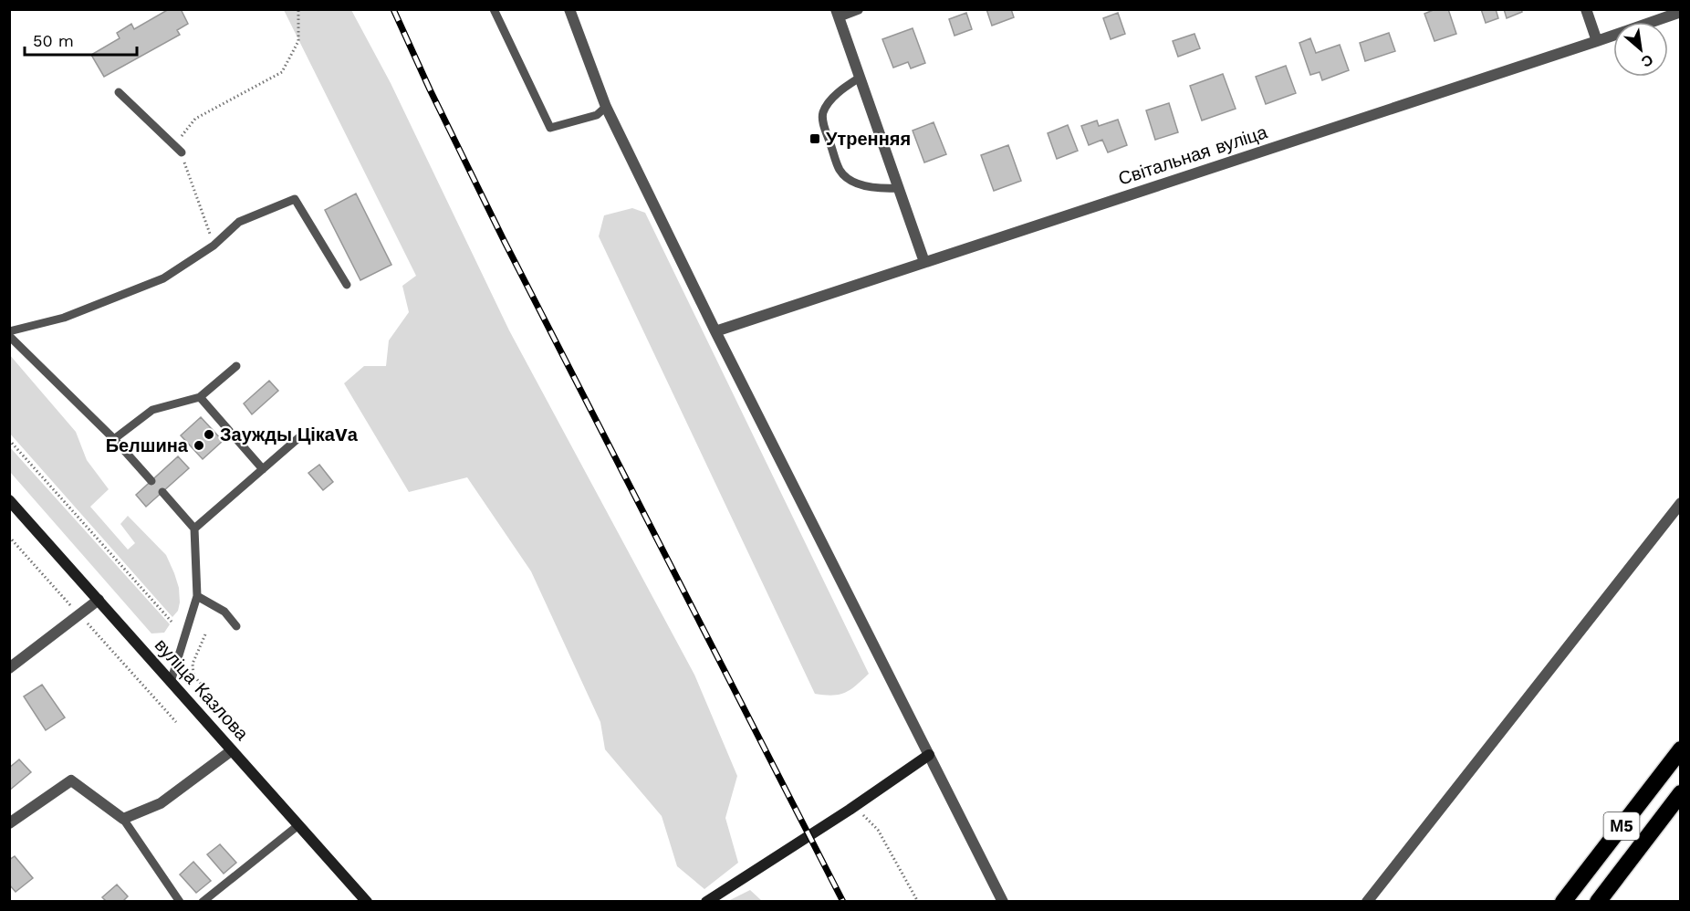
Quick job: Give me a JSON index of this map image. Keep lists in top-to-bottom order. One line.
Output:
{"streets":{"highway":["М5"],"main road":["вуліца Казлова"],"street":["Світальная вуліца"]},"places":{"transit":["Утренняя"],"other":["Заужды ЦікаVа","Белшина"]},"scale_bar":"50 m","north":"bottom right"}
